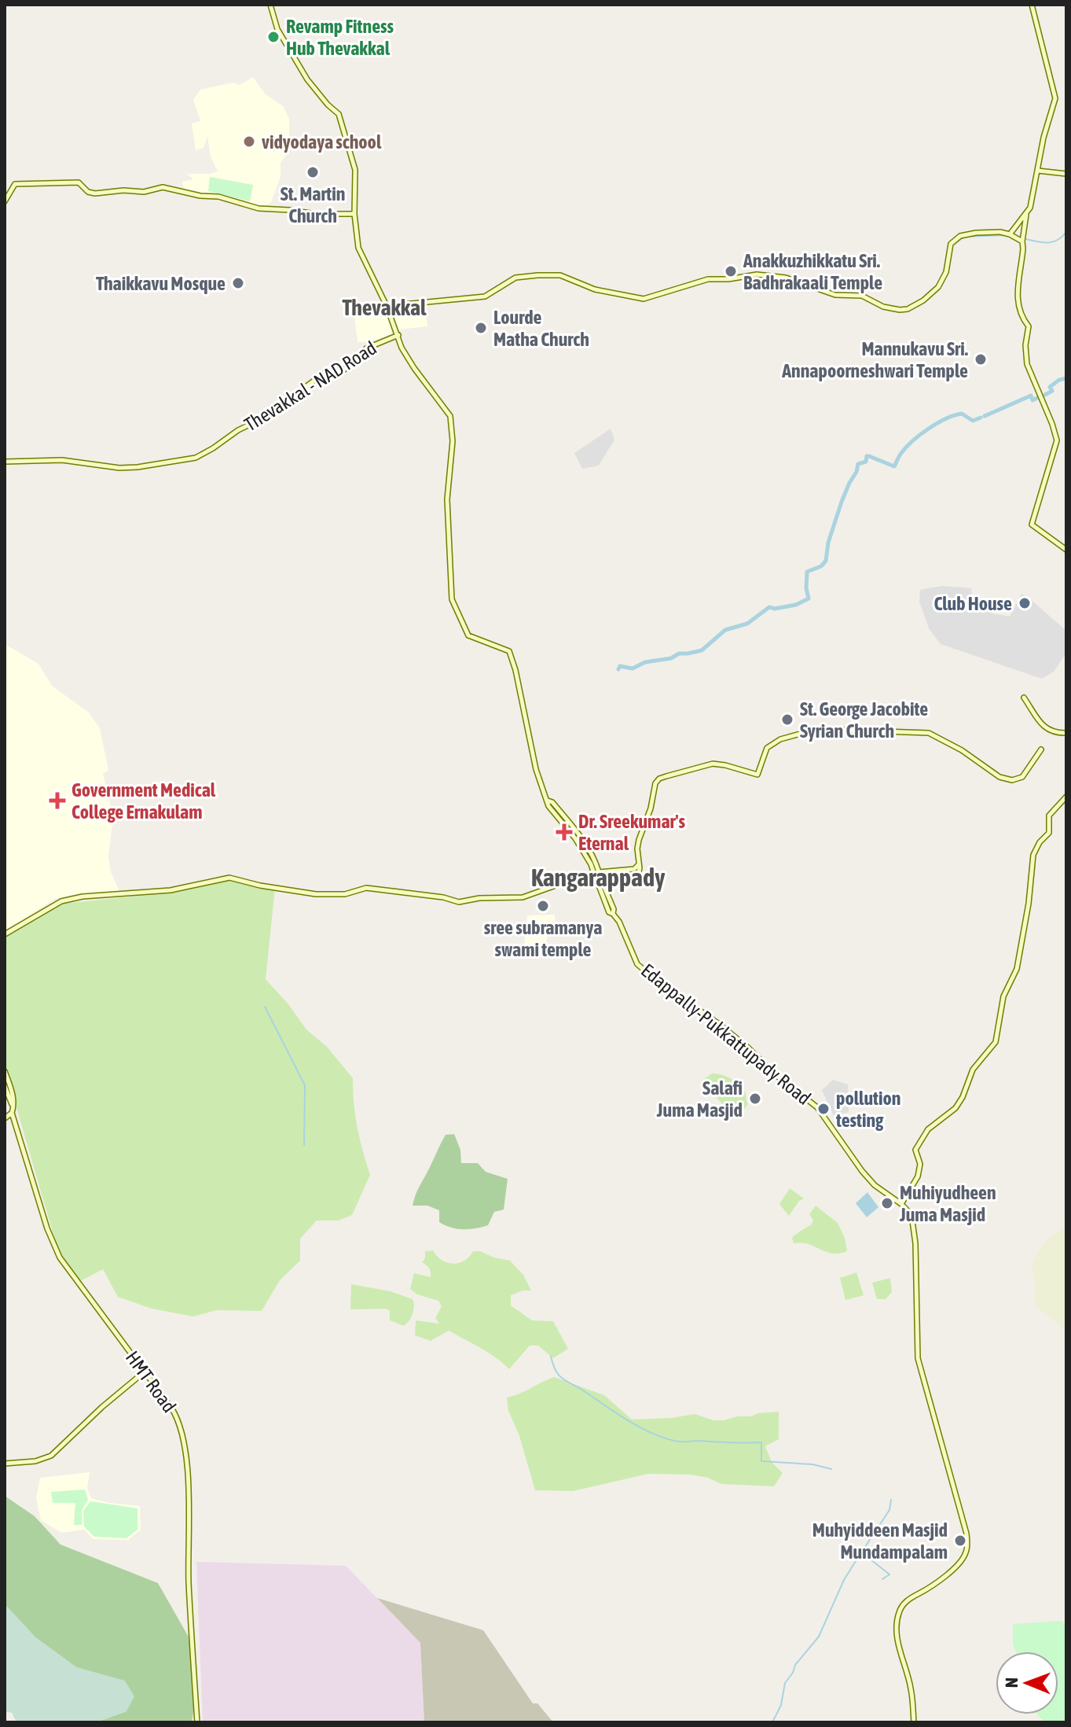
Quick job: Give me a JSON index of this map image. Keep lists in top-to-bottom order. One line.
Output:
{"streets":{"main road":["Thevakkal - NAD Road","Edappally-Pukkattupady Road","HMT Road"]},"crossings":[["Thevakkal - NAD Road","Edappally-Pukkattupady Road"]],"districts":["Thevakkal","Kangarappady"],"places":{"other":["Revamp Fitness Hub Thevakkal","vidyodaya school","St. Martin Church","Anakkuzhikkatu Sri. Badhrakaali Temple","Thaikkavu Mosque","Lourde Matha Church","Mannukavu Sri. Annapoorneshwari Temple","Club House","St. George Jacobite Syrian Church","sree subramanya swami temple","Salafi Juma Masjid","pollution testing","Muhiyudheen Juma Masjid","Muhyiddeen Masjid Mundampalam"],"health":["Government Medical College Ernakulam","Dr. Sreekumar's Eternal"]},"north":"left"}
